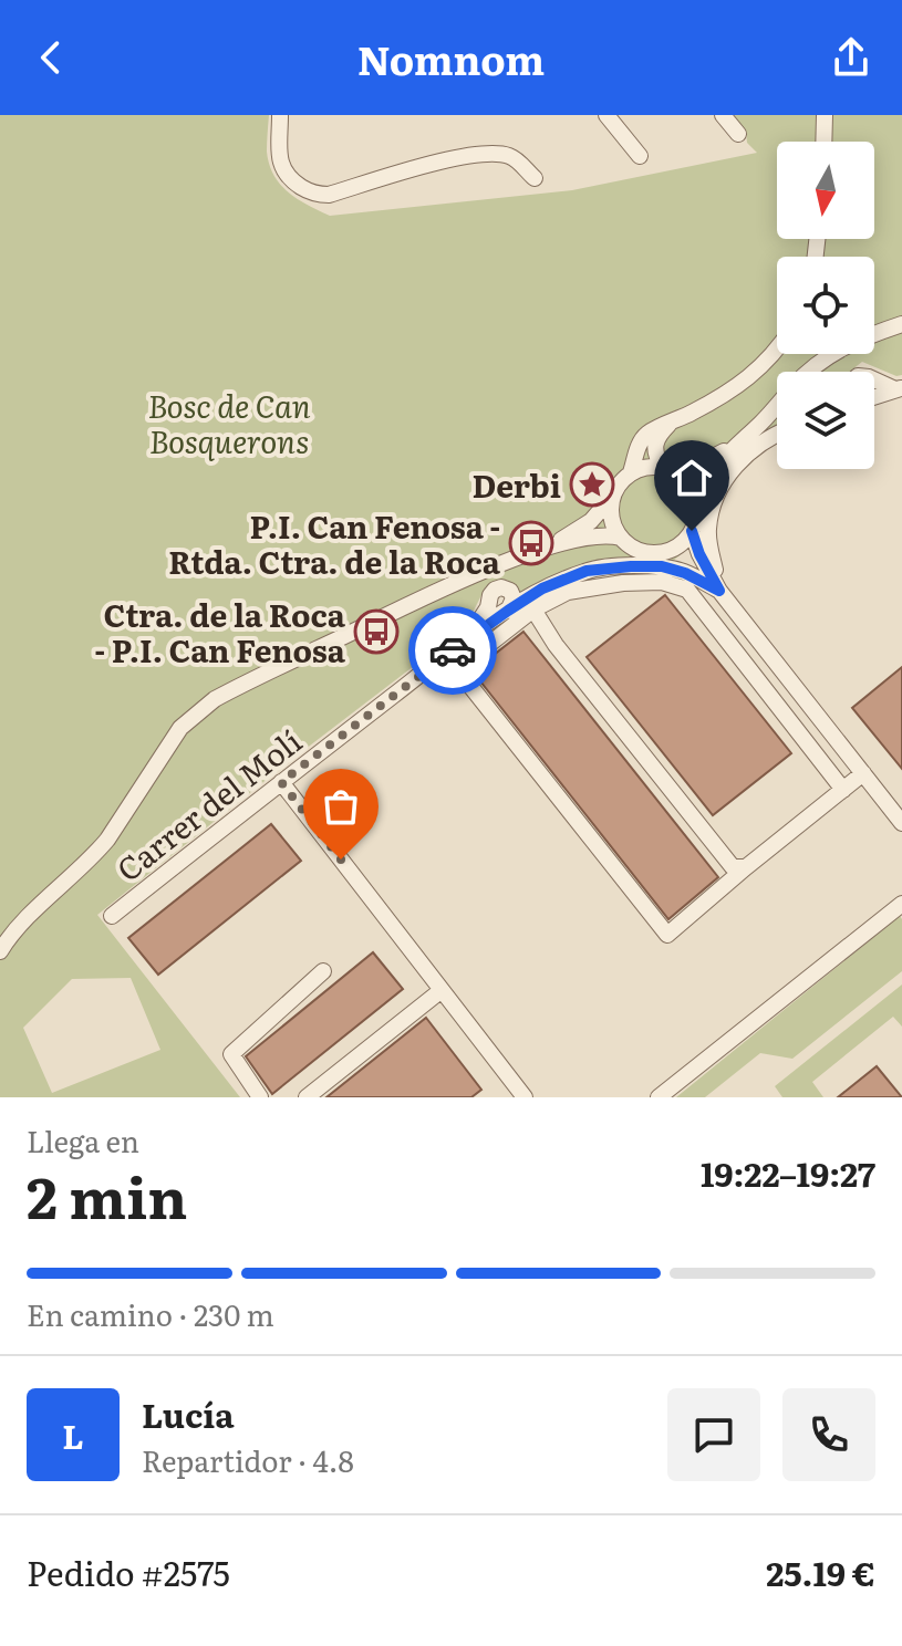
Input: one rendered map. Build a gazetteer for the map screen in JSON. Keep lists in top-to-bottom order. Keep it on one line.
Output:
{"streets":{"street":["Carrer del Molí"]},"parks":["Bosc de Can Bosquerons"],"places":{"place":["Derbi"],"bus stop":["P.I. Can Fenosa - Rtda. Ctra. de la Roca","Ctra. de la Roca - P.I. Can Fenosa"]},"north":"bottom","page":{"header":"Nomnom","heading":["2 min","Llega en","19:22–19:27"],"panel":["Lucía","Repartidor · 4.8","Pedido #2575","25.19 €"],"bar":"En camino · 230 m","round":"L"}}
